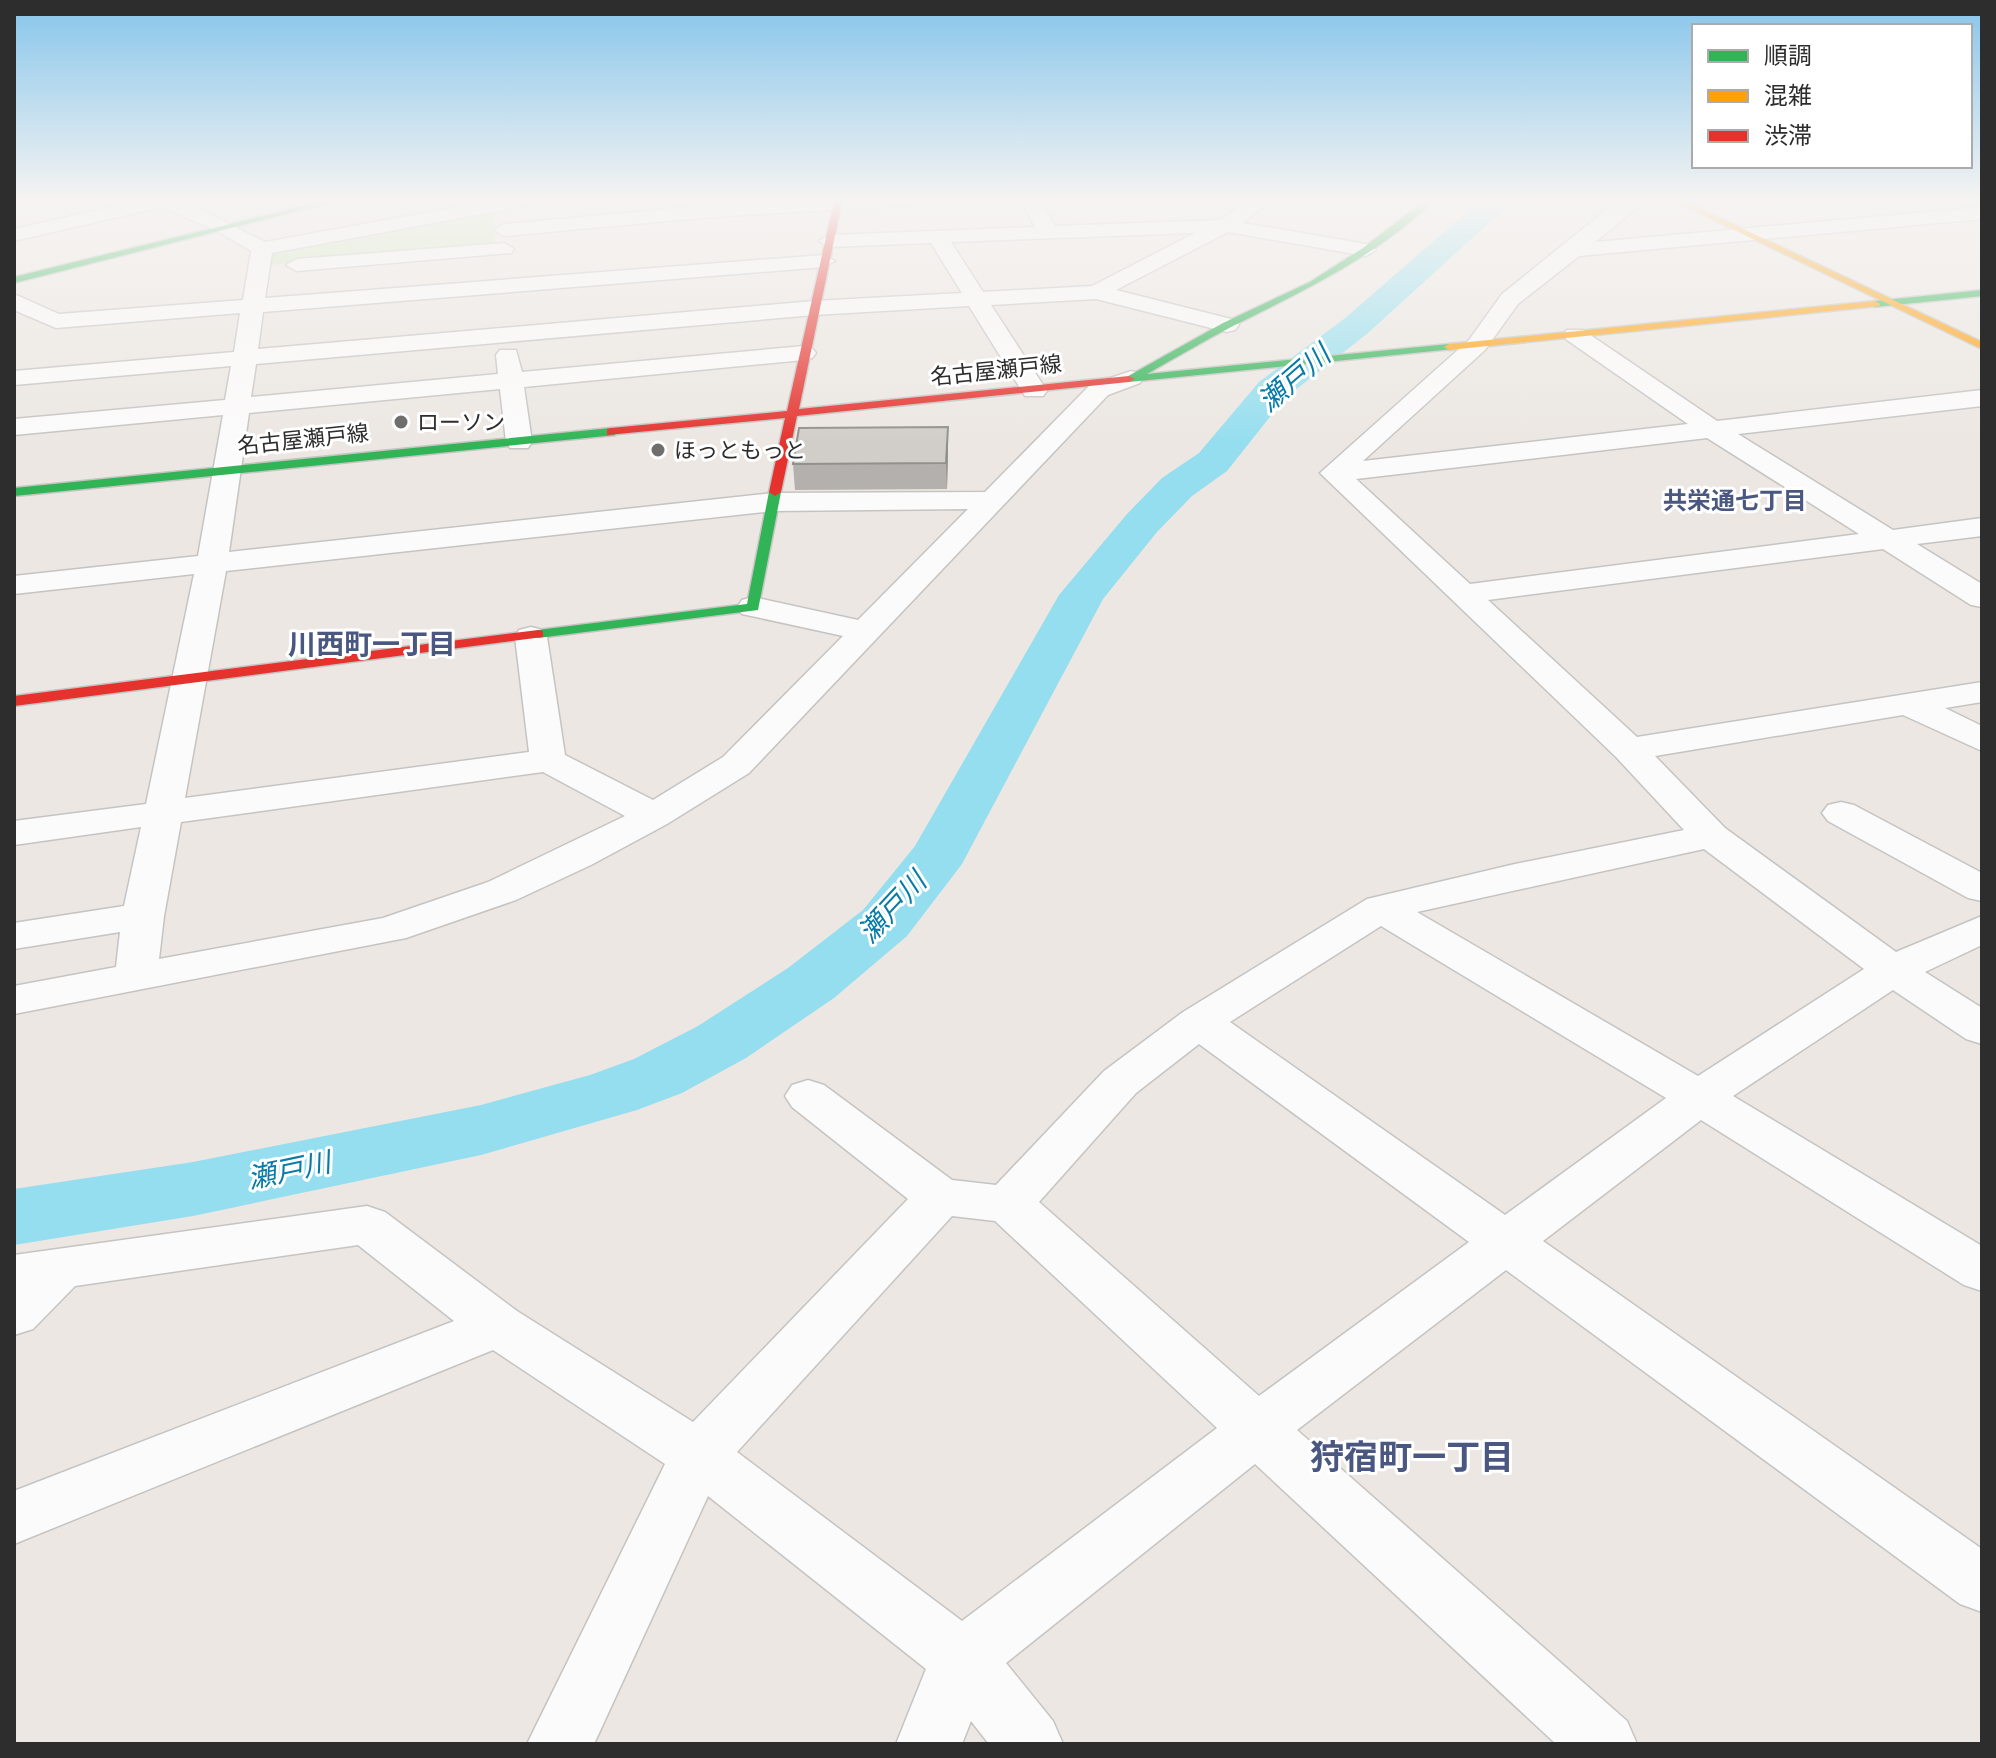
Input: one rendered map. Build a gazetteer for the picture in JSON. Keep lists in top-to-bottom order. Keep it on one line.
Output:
{"streets":{"main road":["名古屋瀬戸線"]},"districts":["共栄通七丁目","川西町一丁目","狩宿町一丁目"],"water":["瀬戸川"],"places":["ローソン","ほっともっと"],"legend":["順調","混雑","渋滞"]}
